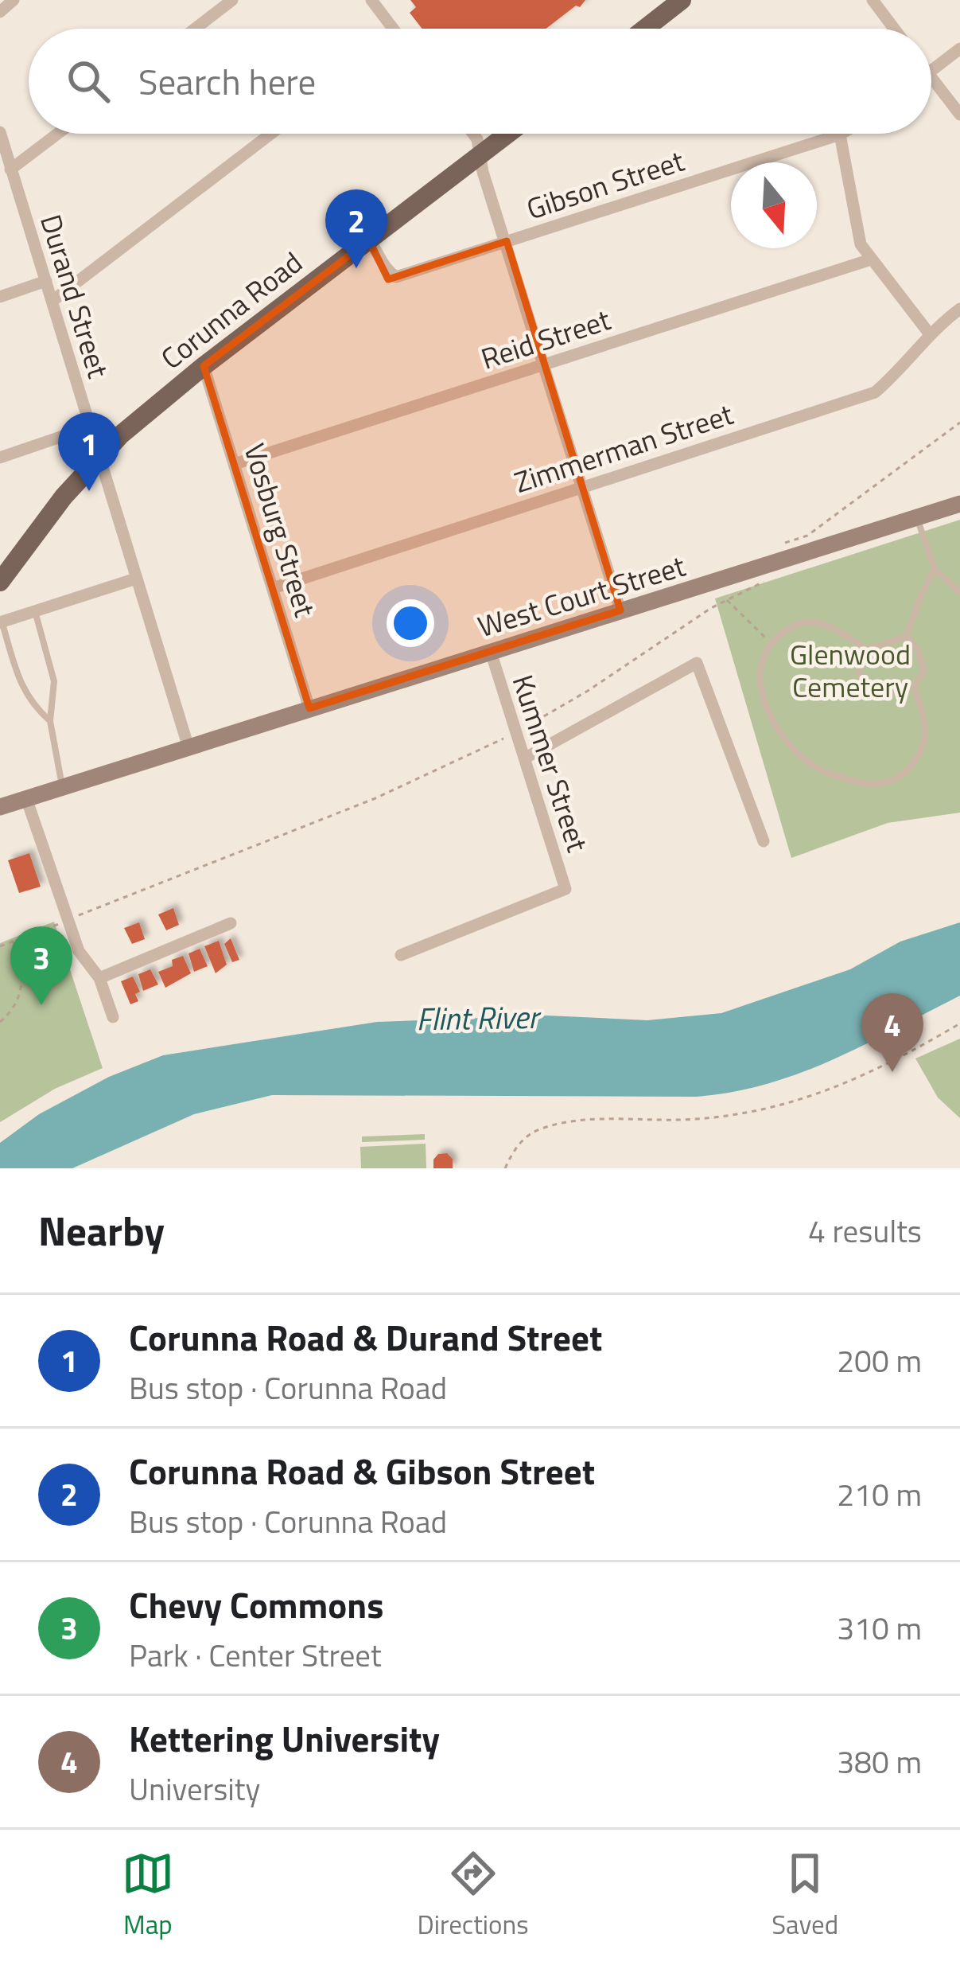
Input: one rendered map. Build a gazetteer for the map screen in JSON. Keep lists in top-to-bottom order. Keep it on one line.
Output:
{"streets":{"main road":["Corunna Road"],"street":["Gibson Street","Durand Street","Reid Street","Zimmerman Street","Vosburg Street","West Court Street","Kummer Street"]},"crossings":[["Gibson Street","Corunna Road"],["Durand Street","Corunna Road"],["Durand Street","West Court Street"],["Corunna Road","Vosburg Street"],["Reid Street","Vosburg Street"],["Zimmerman Street","Vosburg Street"],["Vosburg Street","West Court Street"],["West Court Street","Kummer Street"]],"water":["Flint River"],"parks":["Glenwood Cemetery"],"north":"bottom","page":{"search":"Search here","pins":["2","1","3","4"],"heading":["Nearby","4 results"],"list":[{"mark":"1","name":"Corunna Road & Durand Street","note":"Bus stop · Corunna Road","value":"200 m"},{"mark":"2","name":"Corunna Road & Gibson Street","note":"Bus stop · Corunna Road","value":"210 m"},{"mark":"3","name":"Chevy Commons","note":"Park · Center Street","value":"310 m"},{"mark":"4","name":"Kettering University","note":"University","value":"380 m"}],"nav":["Map","Directions","Saved"]}}
